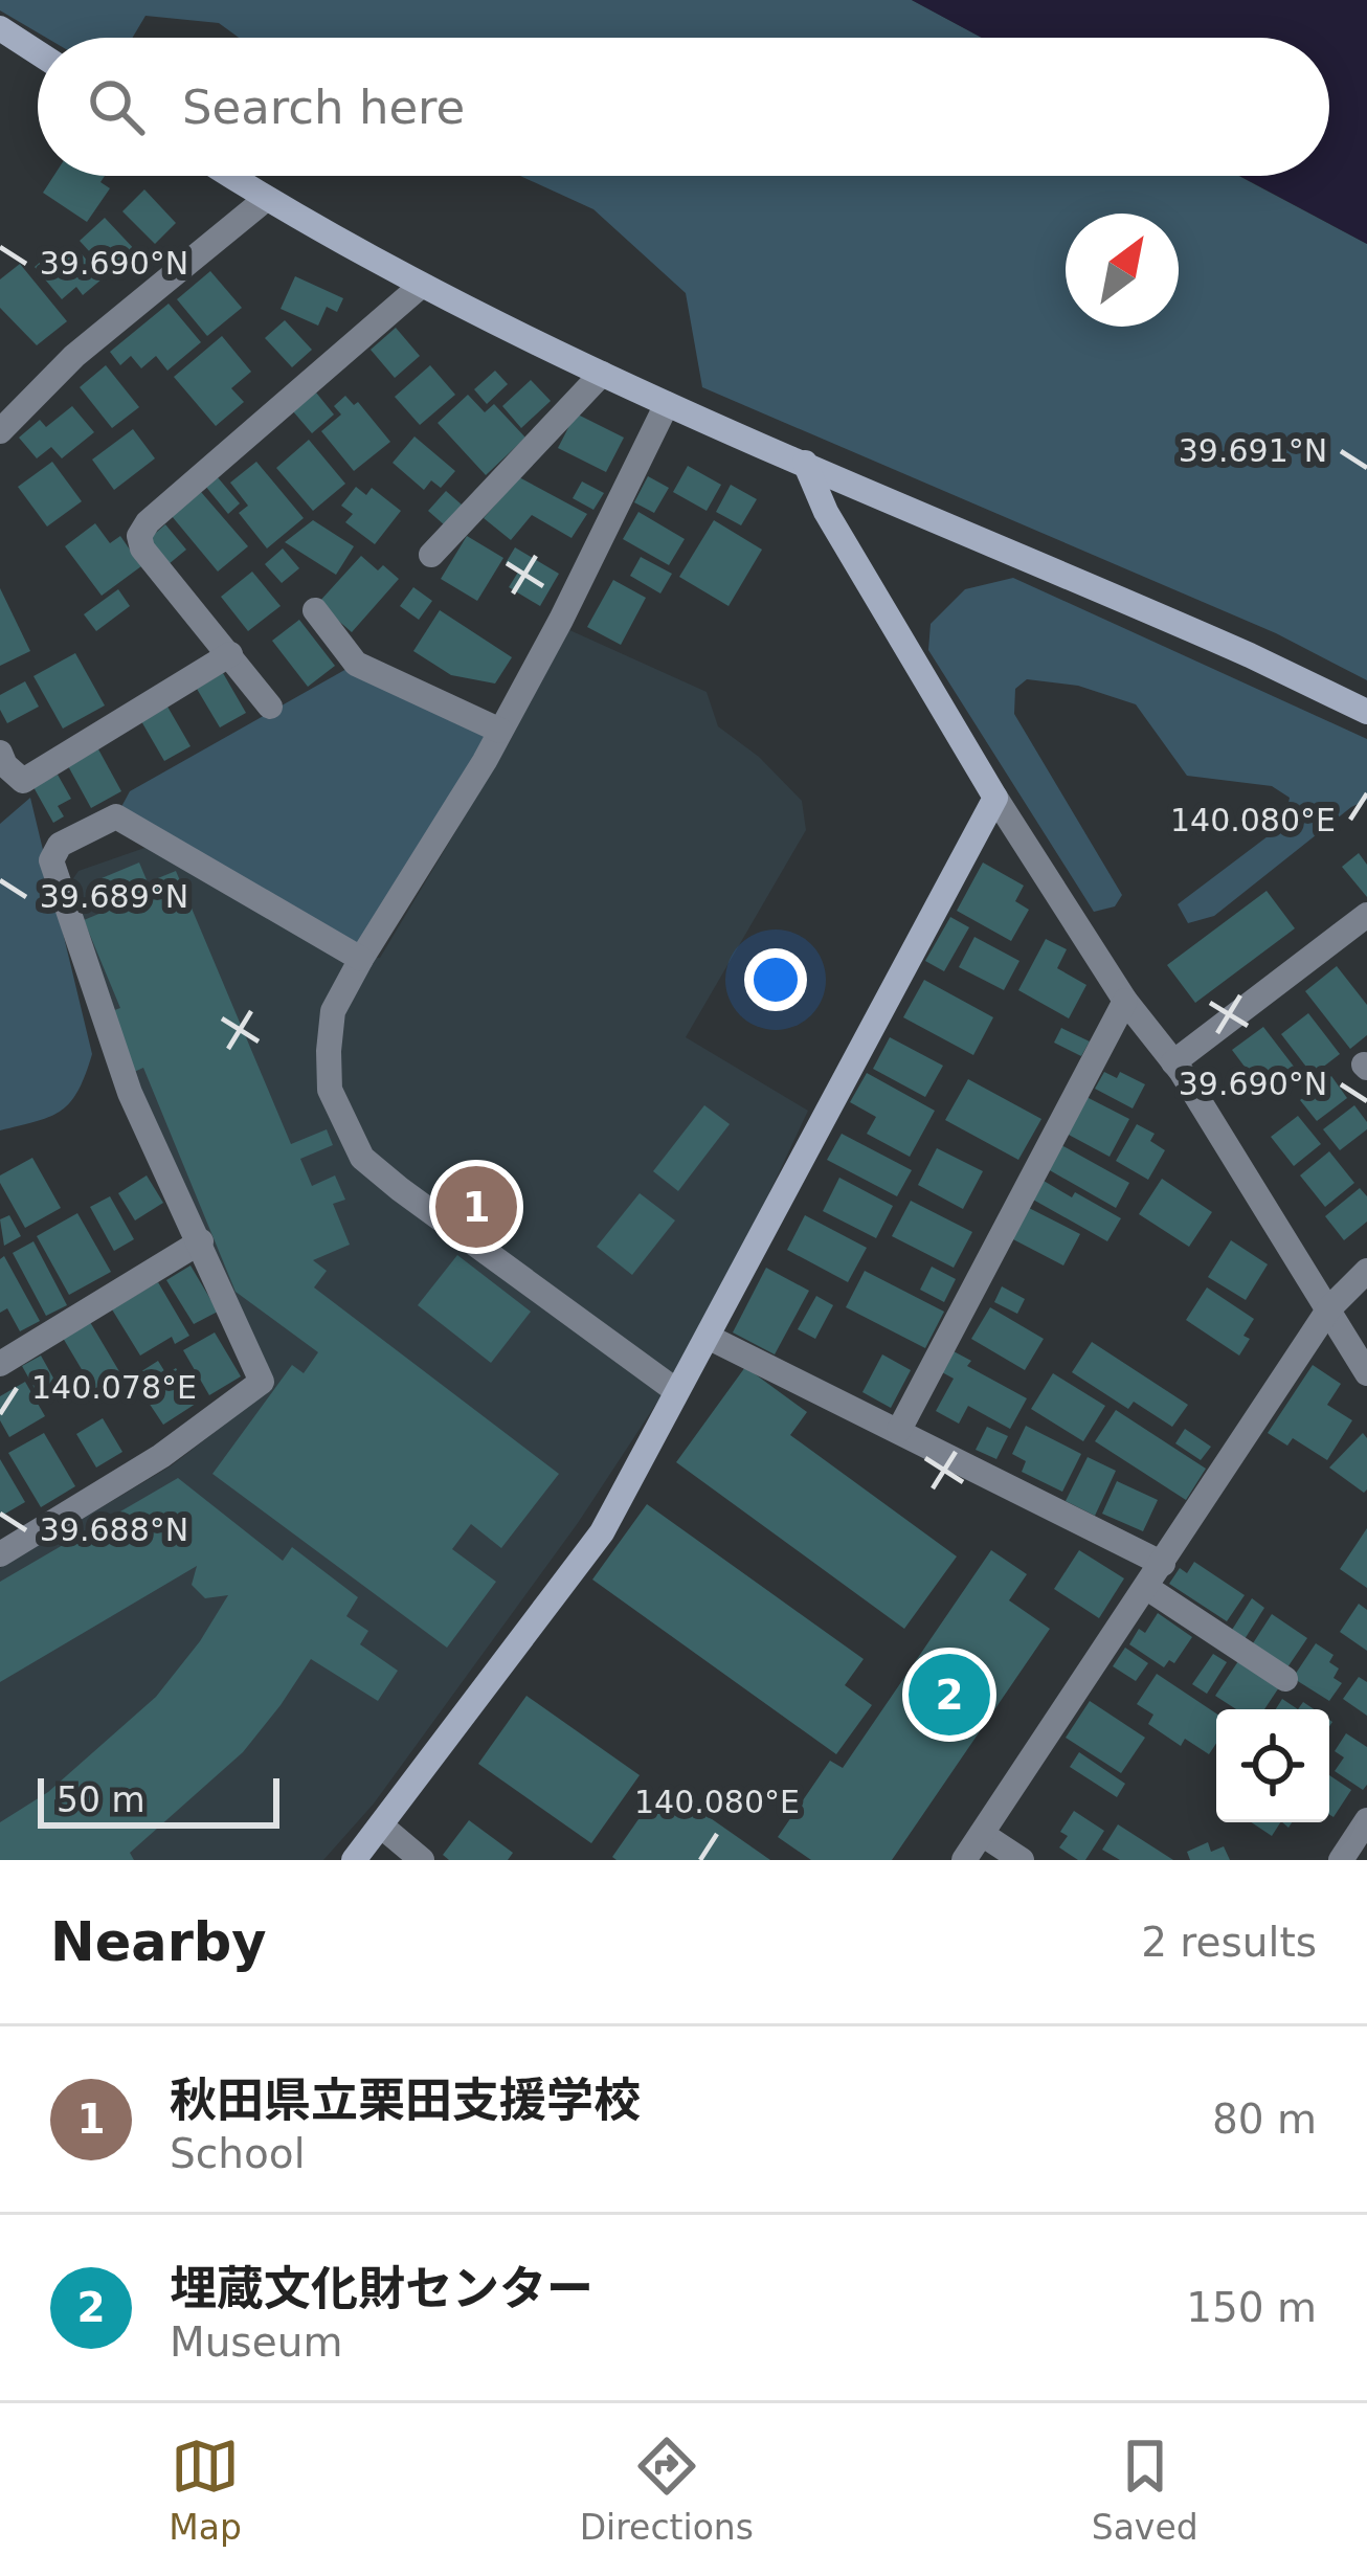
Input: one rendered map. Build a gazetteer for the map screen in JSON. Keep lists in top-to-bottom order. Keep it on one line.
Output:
{"scale_bar":"50 m","north":"top right","page":{"search":"Search here","pins":["1","2"],"scale":"50 m","heading":["Nearby","2 results"],"list":[{"mark":"1","name":"秋田県立栗田支援学校","note":"School","value":"80 m"},{"mark":"2","name":"埋蔵文化財センター","note":"Museum","value":"150 m"}],"nav":["Map","Directions","Saved"]},"coordinates":["39.690°N","39.691°N","140.080°E","39.689°N","140.078°E","39.688°N"]}
